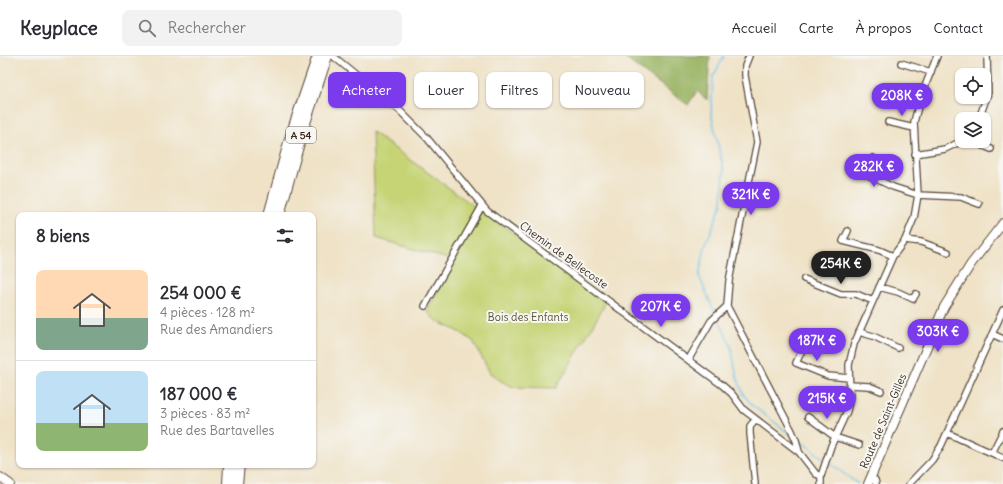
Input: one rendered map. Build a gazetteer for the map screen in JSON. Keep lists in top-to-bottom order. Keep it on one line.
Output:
{"streets":{"highway":["A 54"],"main road":["Route de Saint-Gilles"],"street":["Chemin de Bellecoste"]},"parks":["Bois des Enfants"],"page":{"header":"Keyplace","search":"Rechercher","nav":["Accueil","Carte","À propos","Contact"],"chip":["Acheter","Louer","Filtres","Nouveau"],"price":["208K €","282K €","321K €","254K €","207K €","303K €","187K €","215K €"],"heading":"8 biens","list":[{"name":"254 000 €","note":"4 pièces · 128 m² · Rue des Amandiers"},{"name":"187 000 €","note":"3 pièces · 83 m² · Rue des Bartavelles"}]}}
